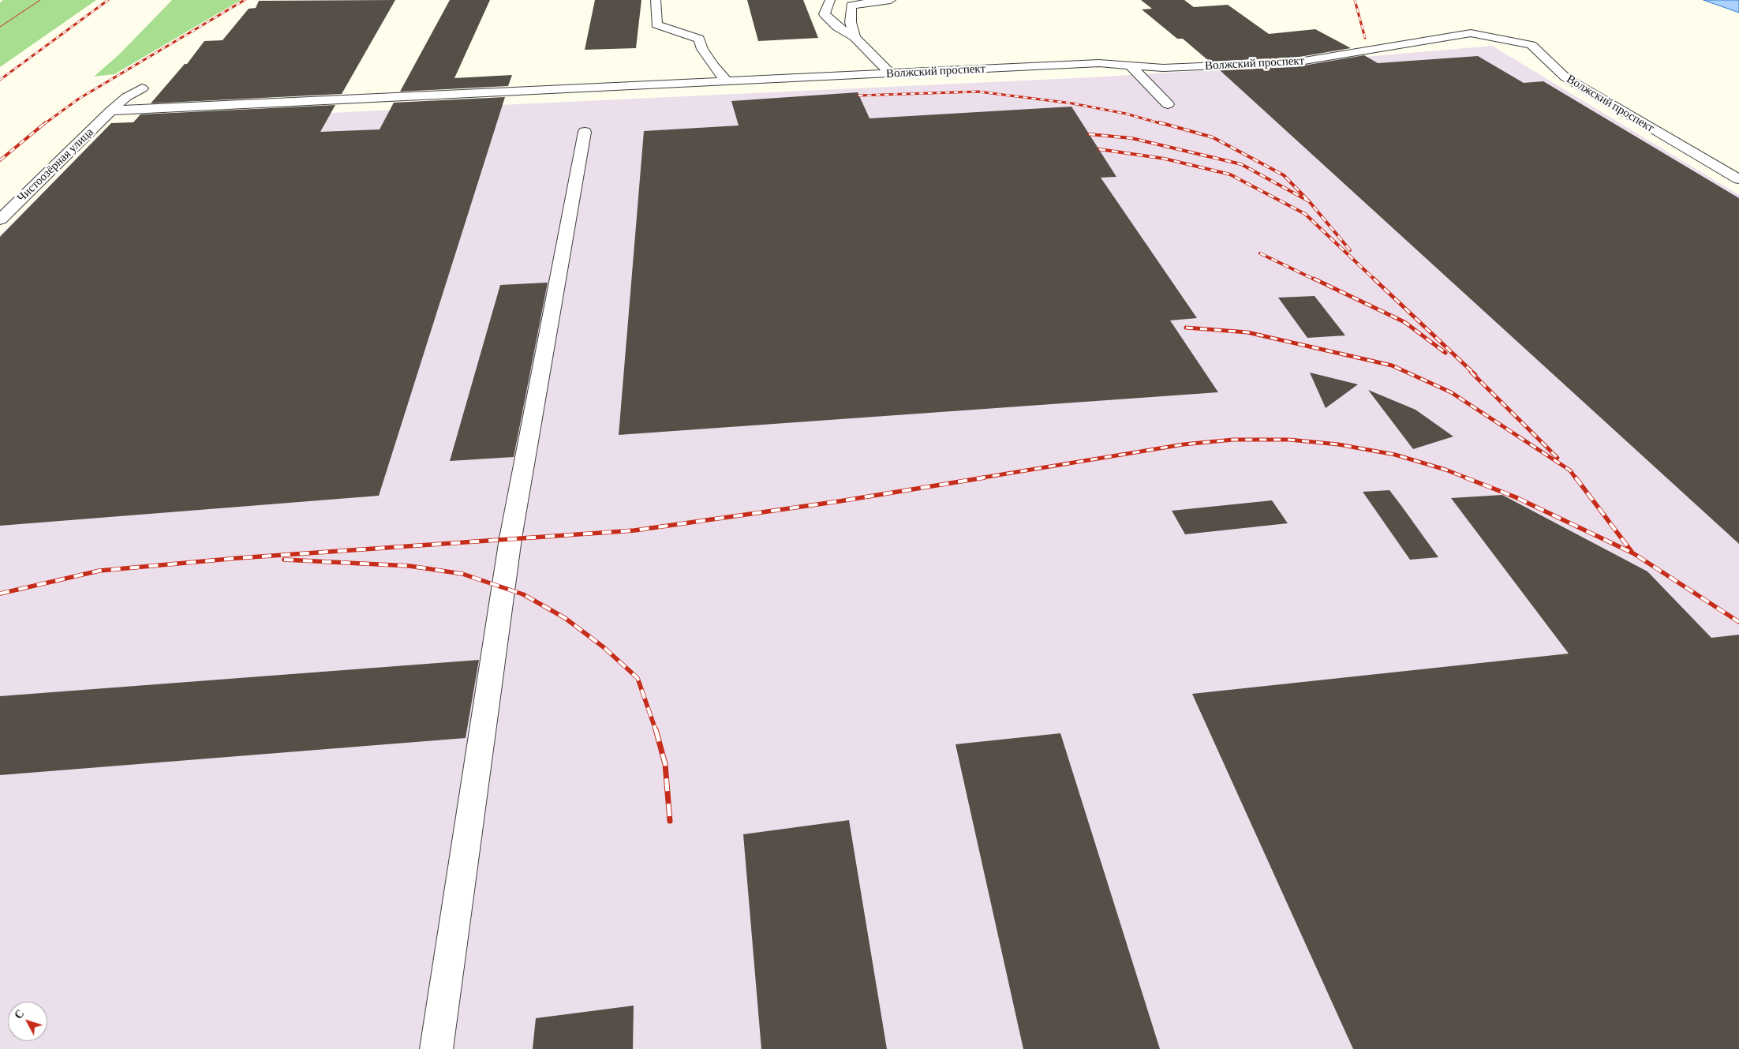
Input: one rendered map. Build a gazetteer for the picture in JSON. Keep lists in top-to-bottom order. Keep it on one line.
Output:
{"streets":{"street":["Волжский проспект","Чистоозёрная улица"]},"crossings":[["Волжский проспект","Чистоозёрная улица"]],"north":"top left"}
